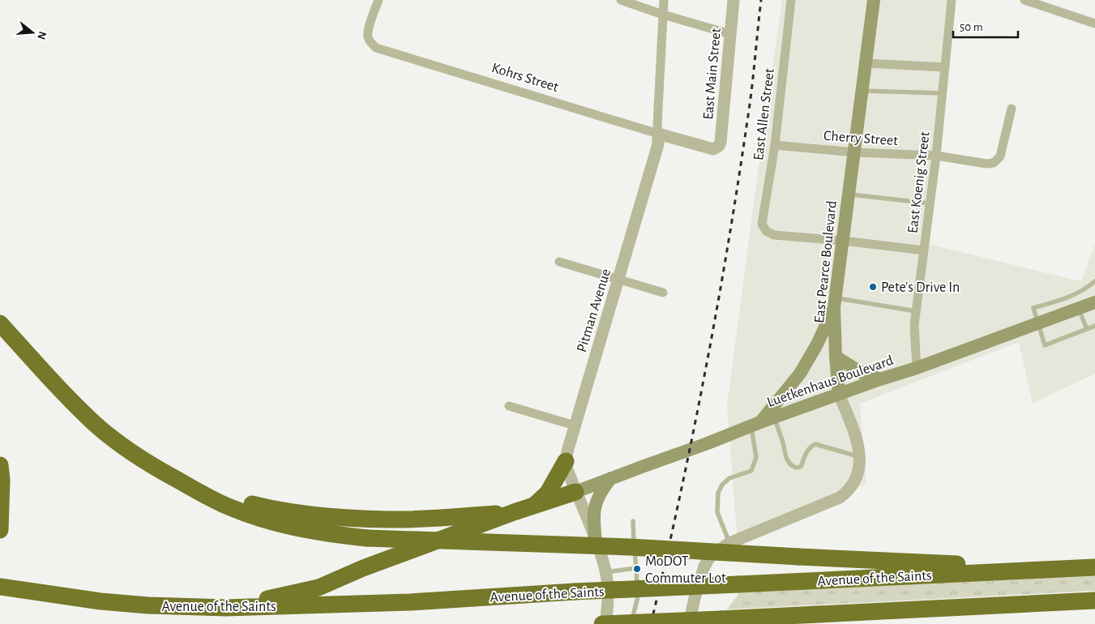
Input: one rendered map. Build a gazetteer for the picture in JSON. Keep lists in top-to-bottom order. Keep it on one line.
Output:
{"streets":{"highway":["Avenue of the Saints"],"main road":["East Pearce Boulevard","Luetkenhaus Boulevard"],"street":["East Main Street","Kohrs Street","East Allen Street","Cherry Street","East Koenig Street","Pitman Avenue"]},"crossings":[["East Main Street","Kohrs Street"],["Kohrs Street","Pitman Avenue"],["East Allen Street","Cherry Street"],["East Allen Street","East Pearce Boulevard"],["Cherry Street","East Koenig Street"],["Cherry Street","East Pearce Boulevard"],["East Koenig Street","Luetkenhaus Boulevard"],["East Pearce Boulevard","Luetkenhaus Boulevard"],["Pitman Avenue","Luetkenhaus Boulevard"]],"places":["Pete's Drive In","MoDOT Commuter Lot"],"scale_bar":"50 m","north":"right"}
